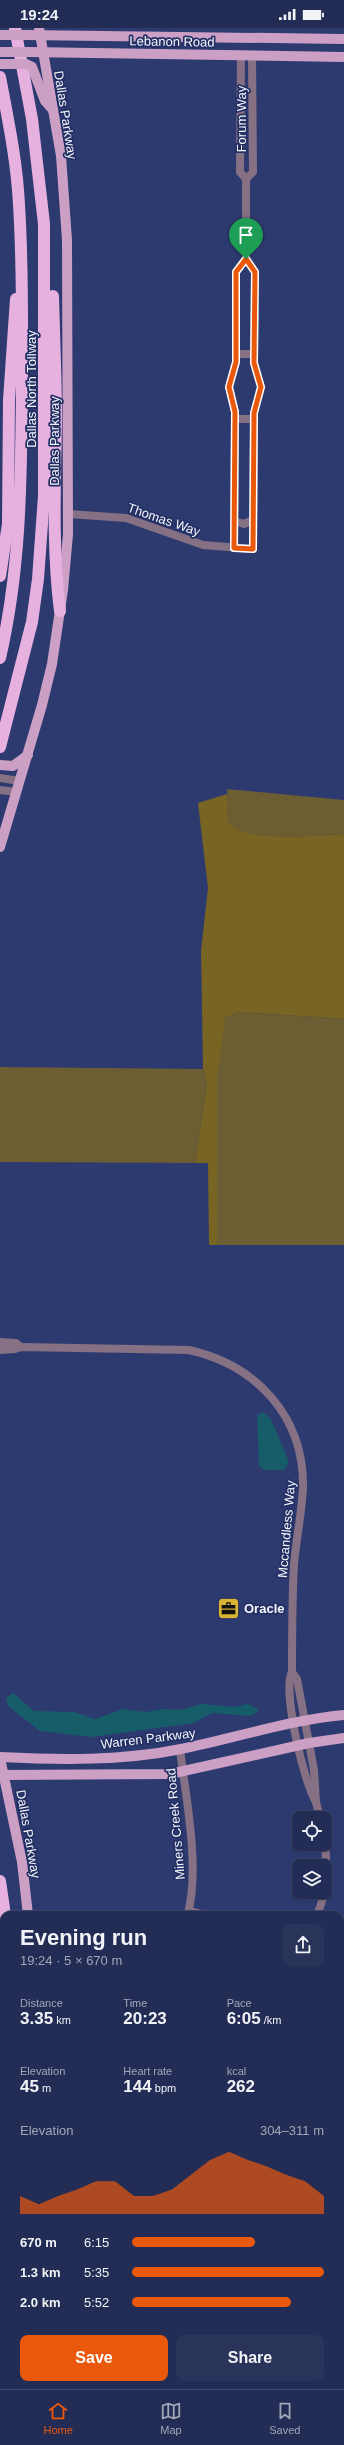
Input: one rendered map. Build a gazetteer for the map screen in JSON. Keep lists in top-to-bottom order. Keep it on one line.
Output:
{"streets":{"highway":["Dallas North Tollway"],"main road":["Lebanon Road","Dallas Parkway","Warren Parkway"],"street":["Forum Way","Thomas Way","Mccandless Way","Miners Creek Road"]},"crossings":[["Lebanon Road","Dallas Parkway"],["Lebanon Road","Forum Way"],["Dallas Parkway","Thomas Way"],["Dallas Parkway","Warren Parkway"],["Forum Way","Thomas Way"],["Mccandless Way","Warren Parkway"],["Warren Parkway","Miners Creek Road"]],"places":{"office":["Oracle"]},"page":{"status":"19:24","heading":["Evening run","19:24 · 5 × 670 m"],"stats":[["Distance","3.35 km"],["Time","20:23"],["Pace","6:05 /km"],["Elevation","45 m"],["Heart rate","144 bpm"],["kcal","262"]],"chart":["Elevation","304–311 m"],"list":[{"name":"670 m","note":"6:15"},{"name":"1.3 km","note":"5:35"},{"name":"2.0 km","note":"5:52"}],"buttons":["Save","Share"],"tabs":["Home","Map","Saved"]}}
